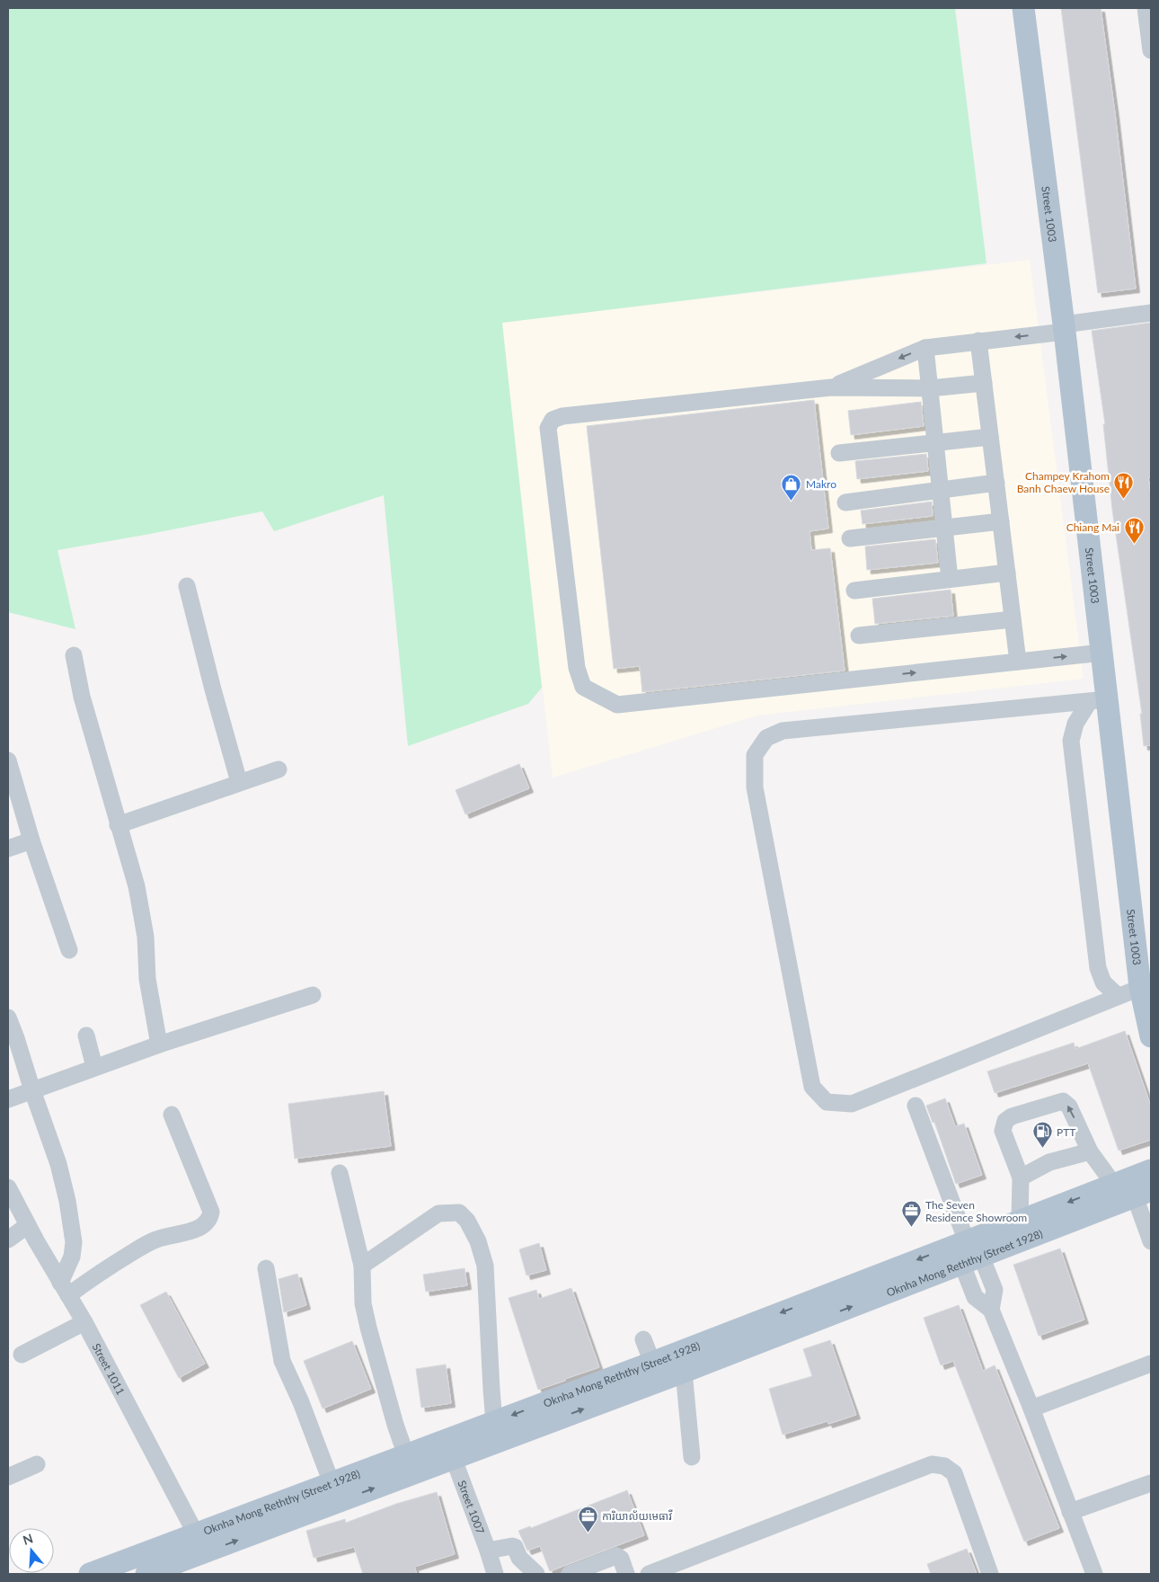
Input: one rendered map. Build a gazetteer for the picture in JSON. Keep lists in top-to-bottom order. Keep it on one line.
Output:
{"streets":{"main road":["Street 1003","Oknha Mong Reththy (Street 1928)"],"street":["Street 1011","Street 1007"]},"crossings":[["Oknha Mong Reththy (Street 1928)","Street 1011"],["Oknha Mong Reththy (Street 1928)","Street 1007"]],"places":{"restaurant":["Champey Krahom Banh Chaew House","Chiang Mai"],"shop":["Makro"],"fuel station":["PTT"],"office":["The Seven Residence Showroom","ការិយាល័យមេធាវី"]},"north":"top"}
